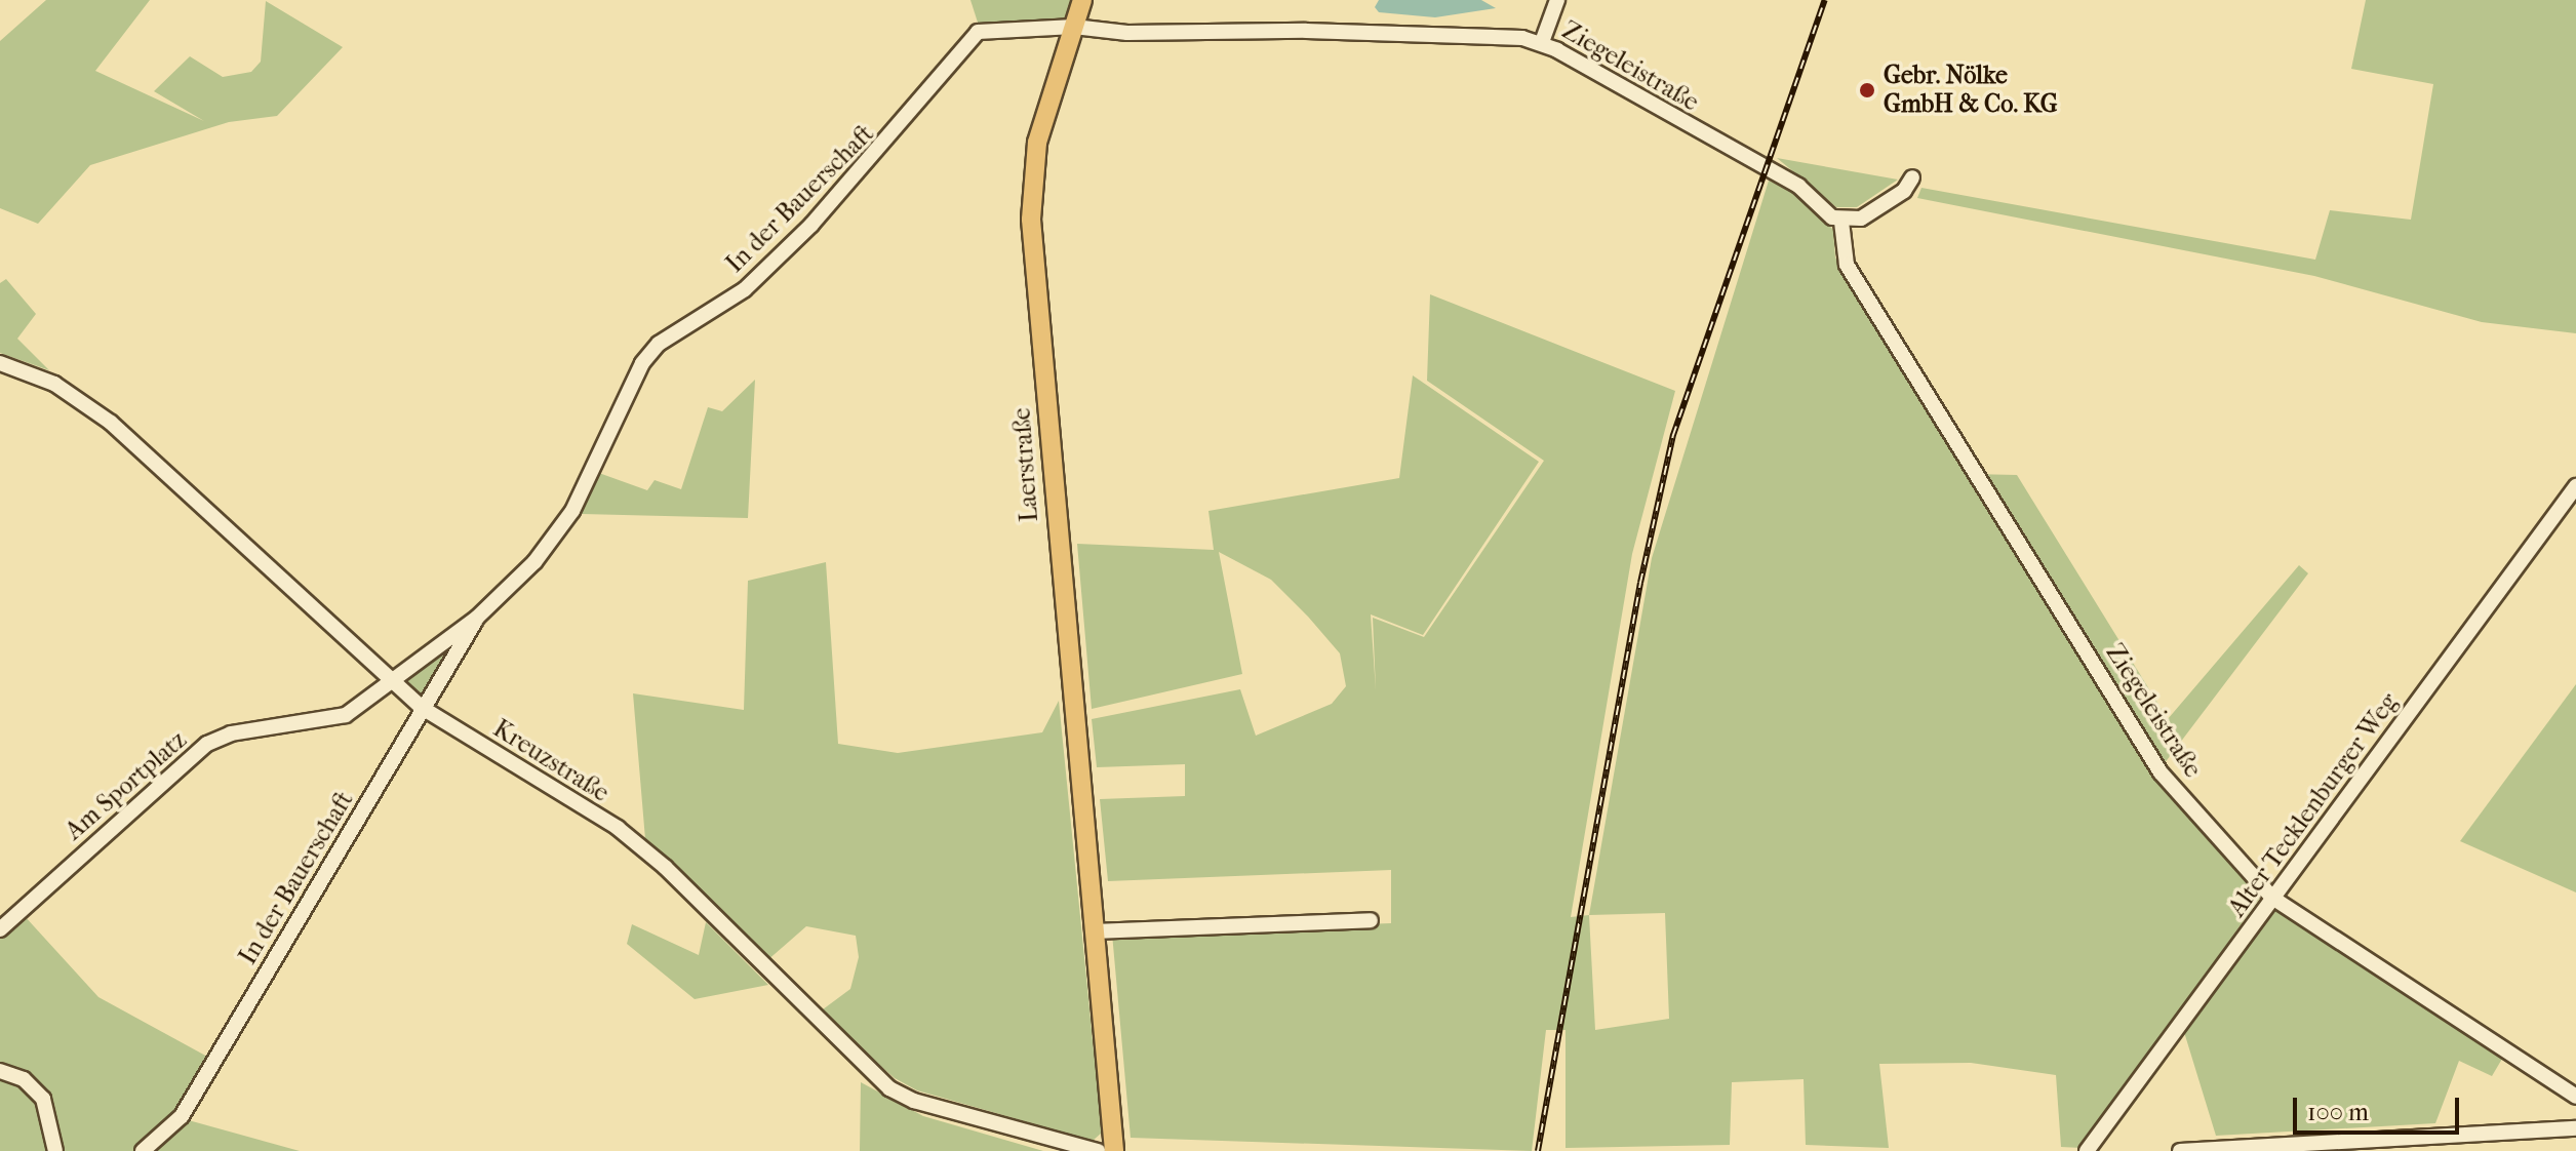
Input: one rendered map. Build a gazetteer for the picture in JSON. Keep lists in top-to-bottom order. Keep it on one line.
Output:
{"streets":{"main road":["Laerstraße"],"street":["Ziegeleistraße","In der Bauerschaft","Kreuzstraße","Am Sportplatz","Alter Tecklenburger Weg"]},"crossings":[["Ziegeleistraße","In der Bauerschaft"],["Ziegeleistraße","Laerstraße"],["Ziegeleistraße","Alter Tecklenburger Weg"],["In der Bauerschaft","Laerstraße"],["In der Bauerschaft","Kreuzstraße"],["In der Bauerschaft","Am Sportplatz"],["Kreuzstraße","Am Sportplatz"]],"places":["Gebr. Nölke GmbH & Co. KG"],"scale_bar":"100 m"}
